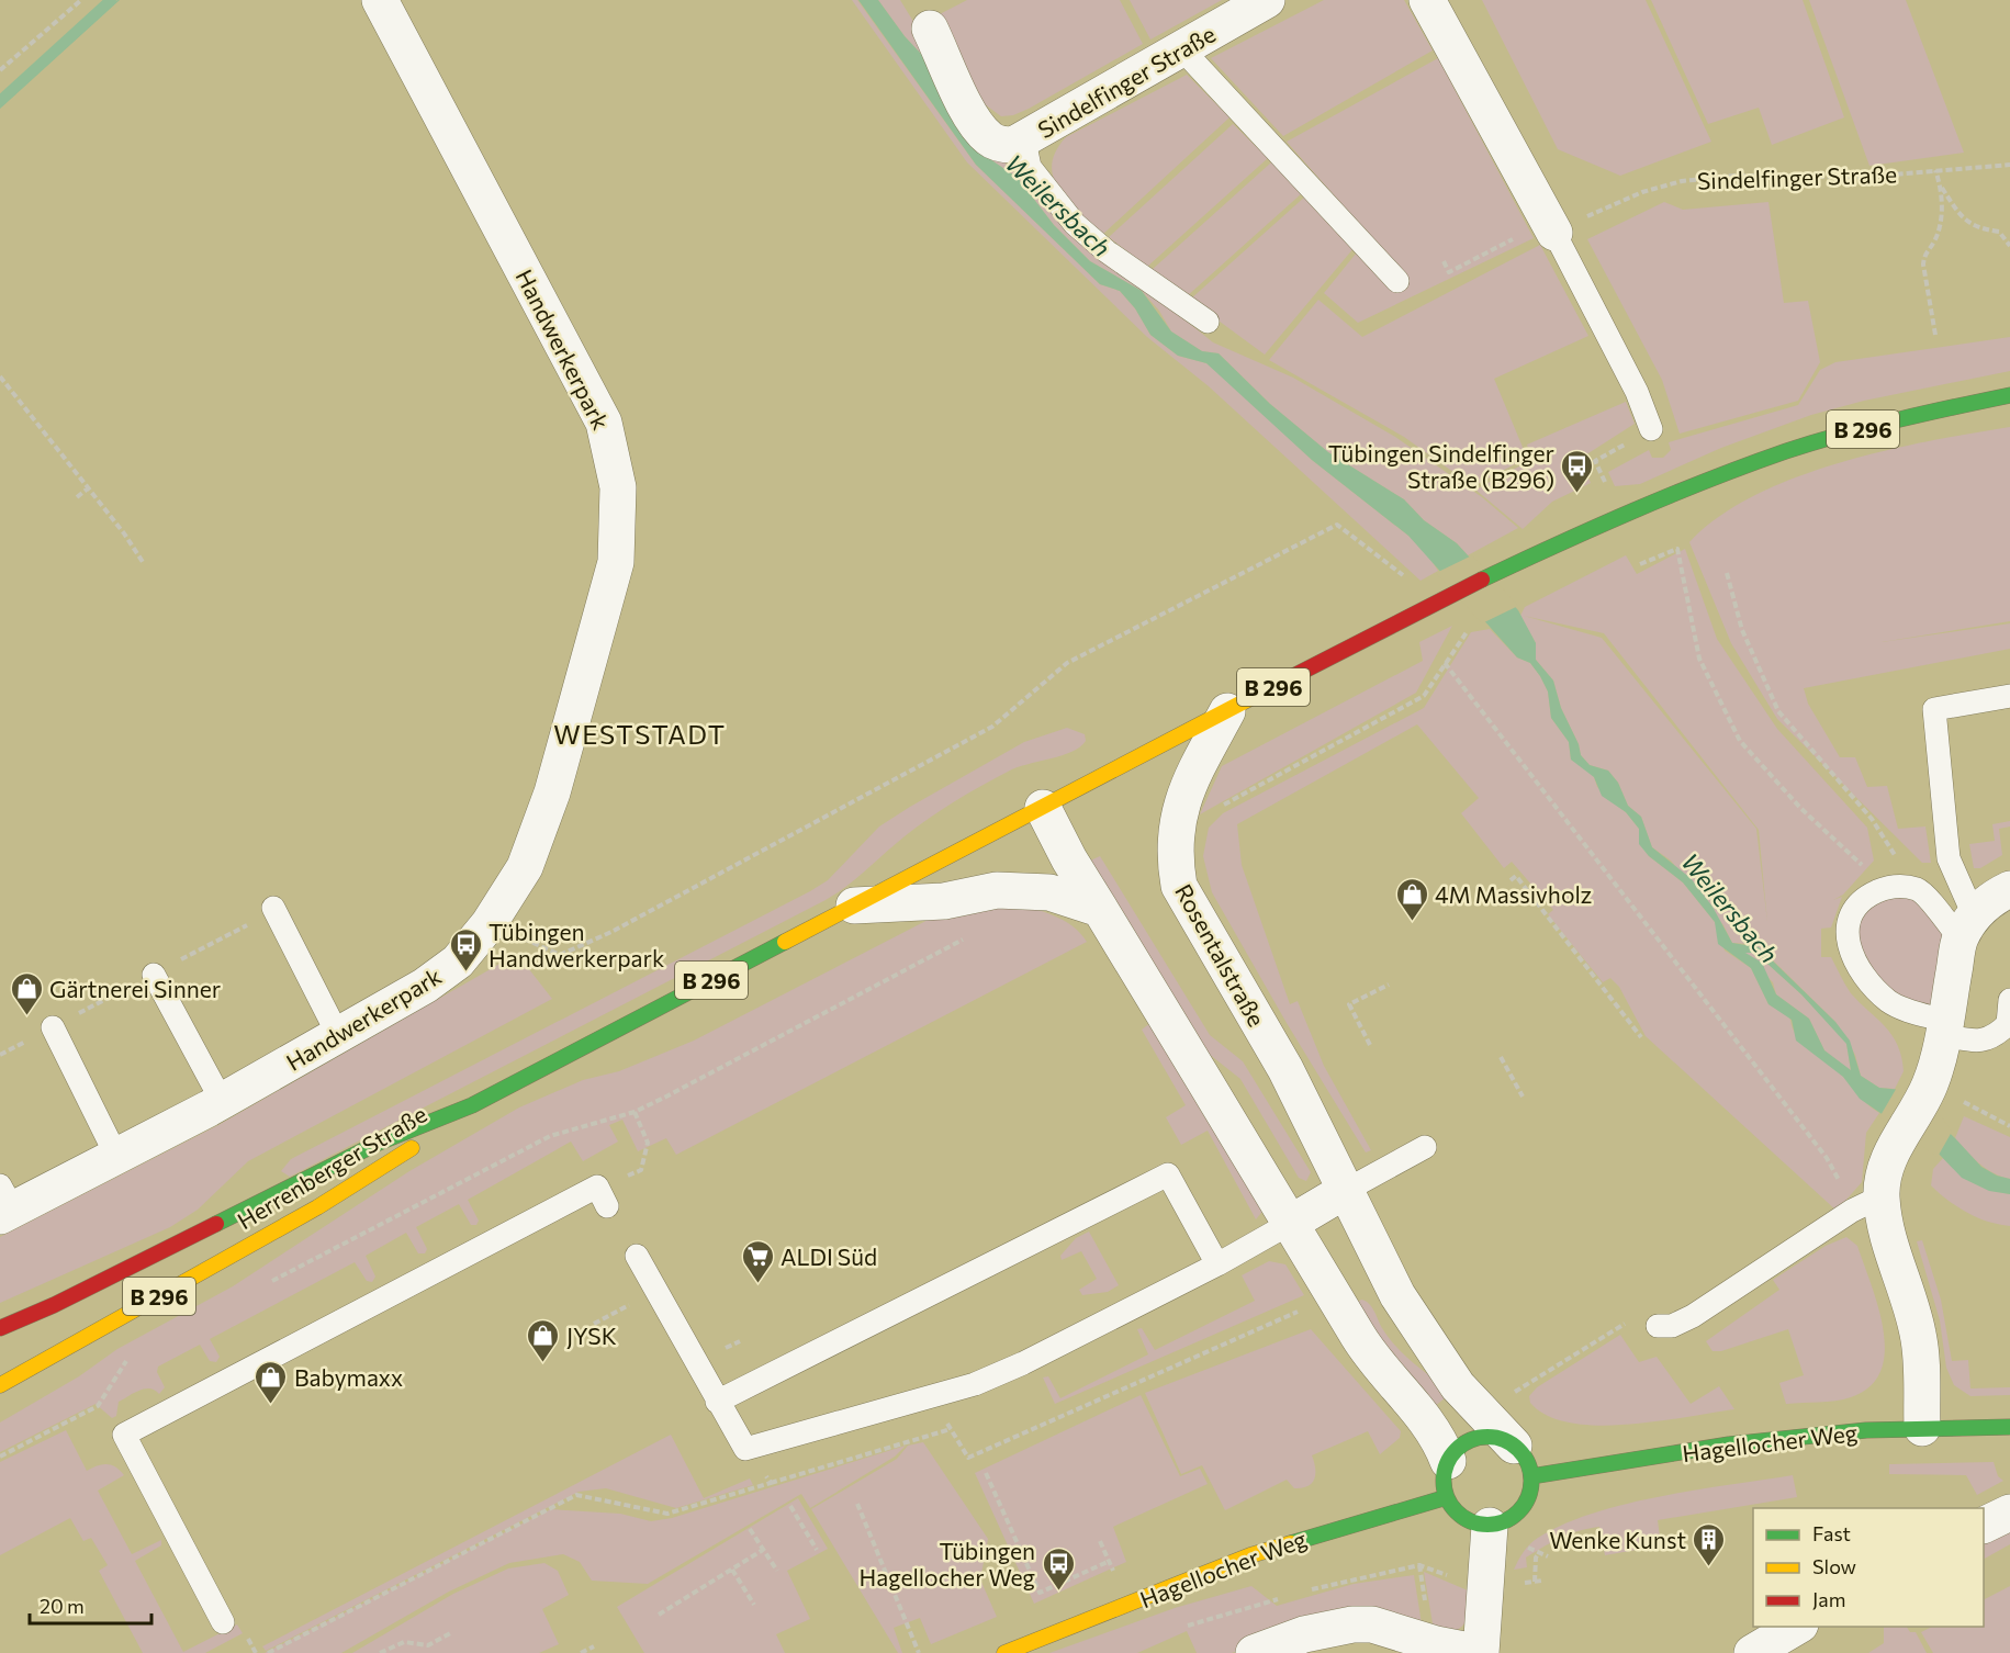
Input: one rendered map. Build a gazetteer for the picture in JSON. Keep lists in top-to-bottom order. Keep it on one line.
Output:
{"streets":{"main road":["B 296","Herrenberger Straße","Hagellocher Weg"],"street":["Sindelfinger Straße","Handwerkerpark","Rosentalstraße"]},"crossings":[["B 296","Rosentalstraße"],["B 296","Herrenberger Straße"],["Rosentalstraße","Hagellocher Weg"]],"districts":["WESTSTADT"],"water":["Weilersbach"],"places":{"bus stop":["Tübingen Sindelfinger Straße (B296)","Tübingen Handwerkerpark","Tübingen Hagellocher Weg"],"shop":["4M Massivholz","Gärtnerei Sinner","JYSK","Babymaxx"],"supermarket":["ALDI Süd"],"building":["Wenke Kunst"]},"legend":["Fast","Slow","Jam"],"scale_bar":"20 m"}
